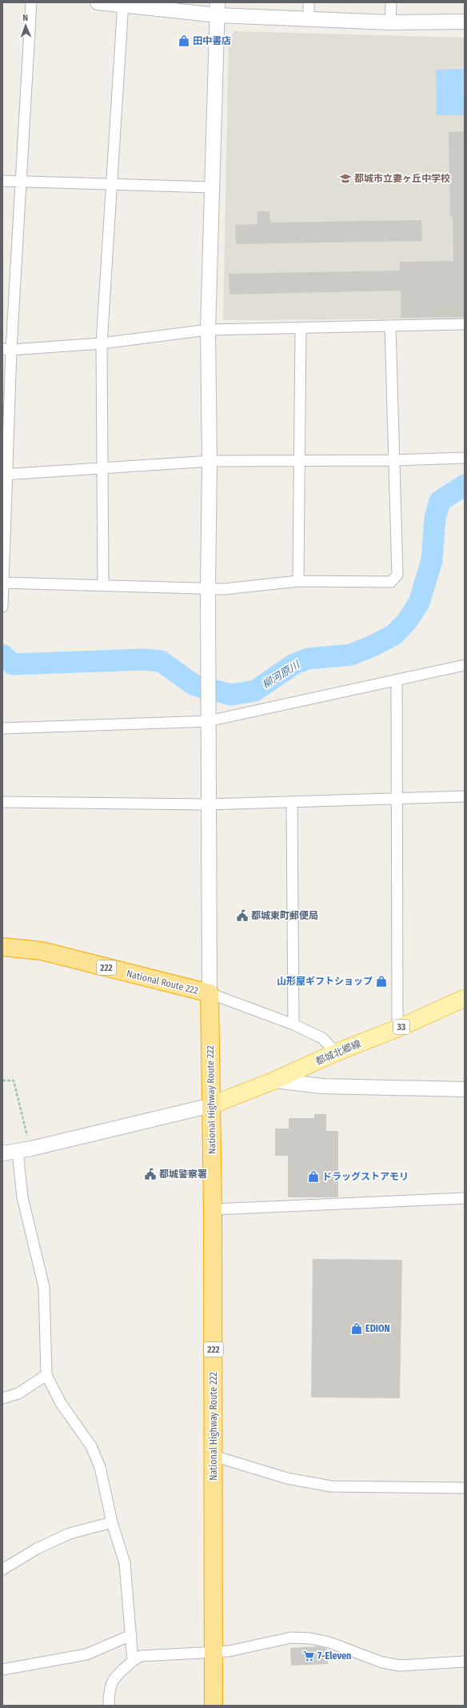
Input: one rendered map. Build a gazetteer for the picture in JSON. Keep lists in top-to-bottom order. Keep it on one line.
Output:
{"streets":{"highway":["222","National Route 222","National Highway Route 222"],"main road":["33","都城北郷線"]},"crossings":[["National Route 222","National Highway Route 222"],["都城北郷線","National Highway Route 222"]],"water":["柳河原川"],"places":{"shop":["田中書店","山形屋ギフトショップ","ドラッグストアモリ","EDION"],"school or university":["都城市立妻ヶ丘中学校"],"public building":["都城東町郵便局","都城警察署"],"supermarket":["7-Eleven"]},"north":"top"}
